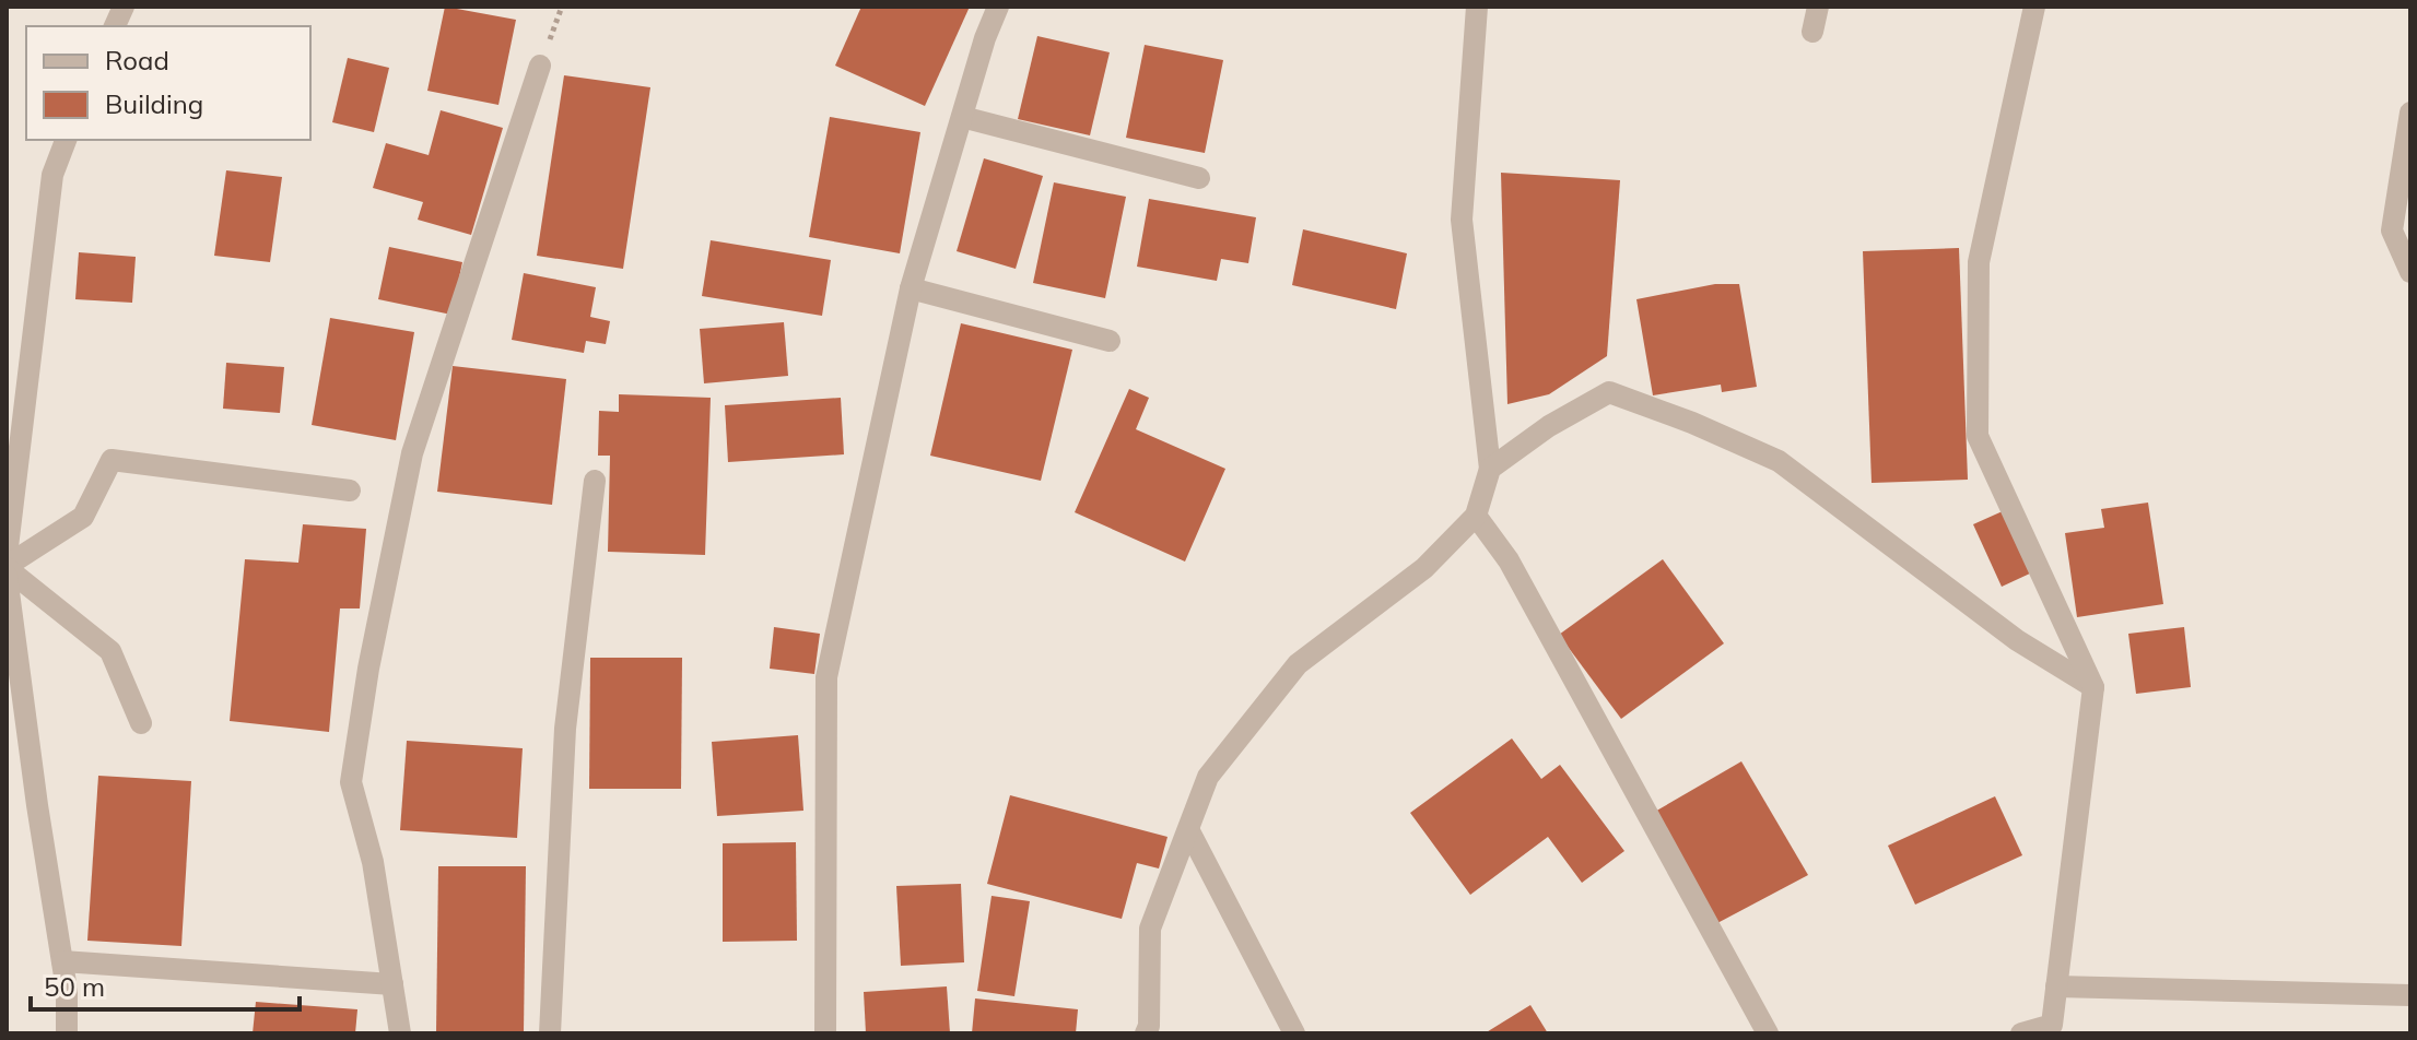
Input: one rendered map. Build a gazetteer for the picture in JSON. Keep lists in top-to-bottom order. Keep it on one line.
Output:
{"legend":["Road","Building"],"scale_bar":"50 m"}
